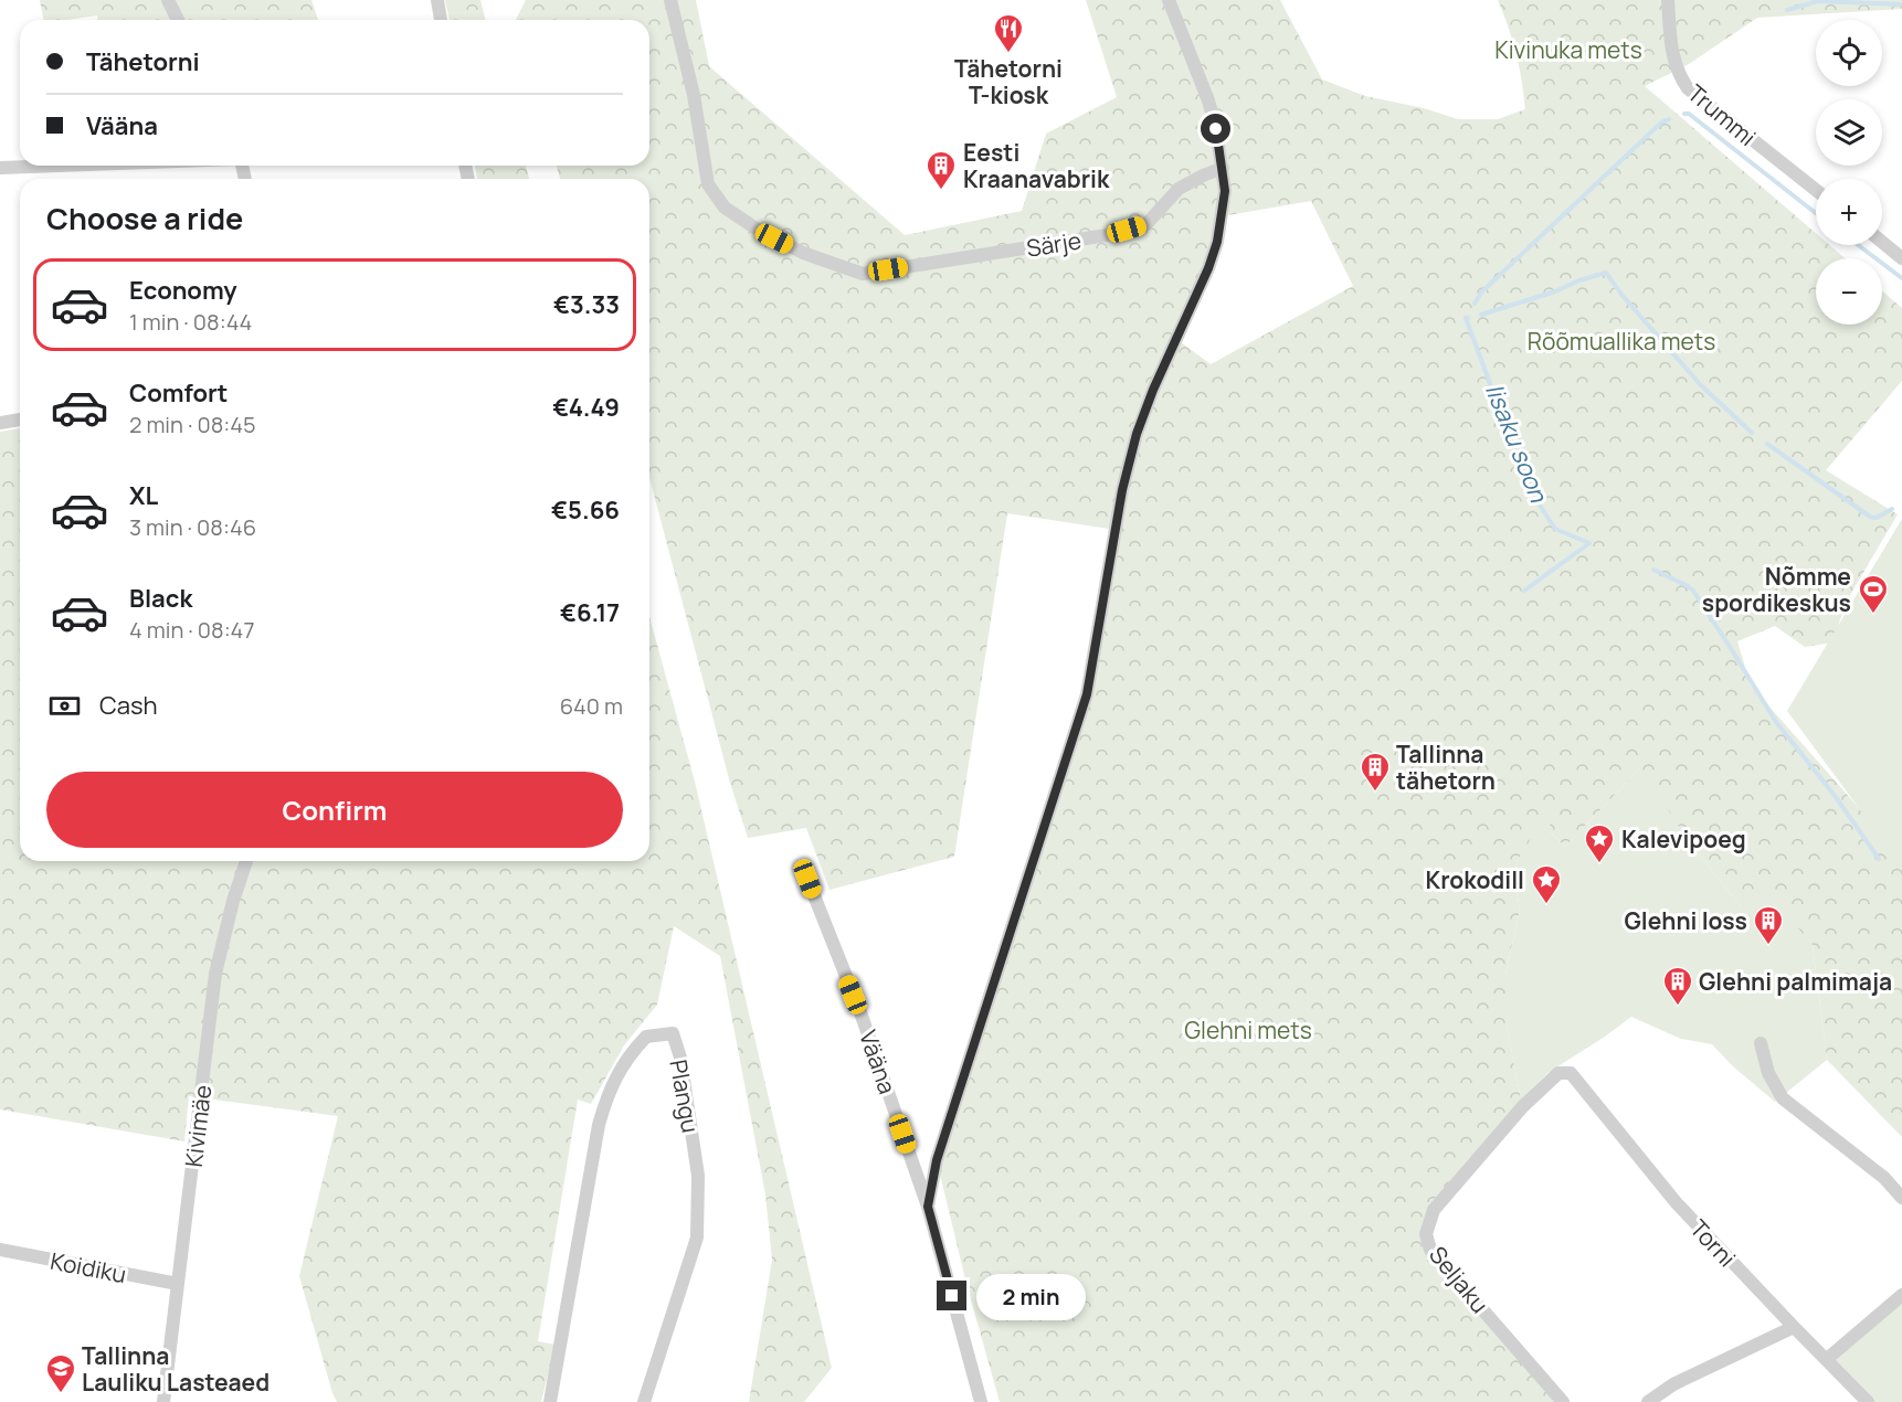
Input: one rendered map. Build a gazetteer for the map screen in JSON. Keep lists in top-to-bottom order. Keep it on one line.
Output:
{"streets":{"street":["Trummi","Särje","Vääna","Plangu","Kivimäe","Torni","Koidiku","Seljaku"]},"crossings":[["Kivimäe","Koidiku"],["Torni","Seljaku"]],"water":["Iisaku soon"],"parks":["Kivinuka mets","Rõõmuallika mets","Glehni mets"],"places":{"restaurant":["Tähetorni T-kiosk"],"building":["Eesti Kraanavabrik","Tallinna tähetorn","Glehni loss","Glehni palmimaja"],"sports":["Nõmme spordikeskus"],"place":["Kalevipoeg","Krokodill"],"school or university":["Tallinna Lauliku Lasteaed"]},"page":{"map_buttons":["+","−"],"banner":["Tähetorni","Vääna"],"heading":"Choose a ride","list":[{"name":"Economy","note":"1 min · 08:44","value":"€3.33"},{"name":"Comfort","note":"2 min · 08:45","value":"€4.49"},{"name":"XL","note":"3 min · 08:46","value":"€5.66"},{"name":"Black","note":"4 min · 08:47","value":"€6.17"}],"pay":["Cash","640 m"],"buttons":"Confirm","bubble":"2 min"}}
